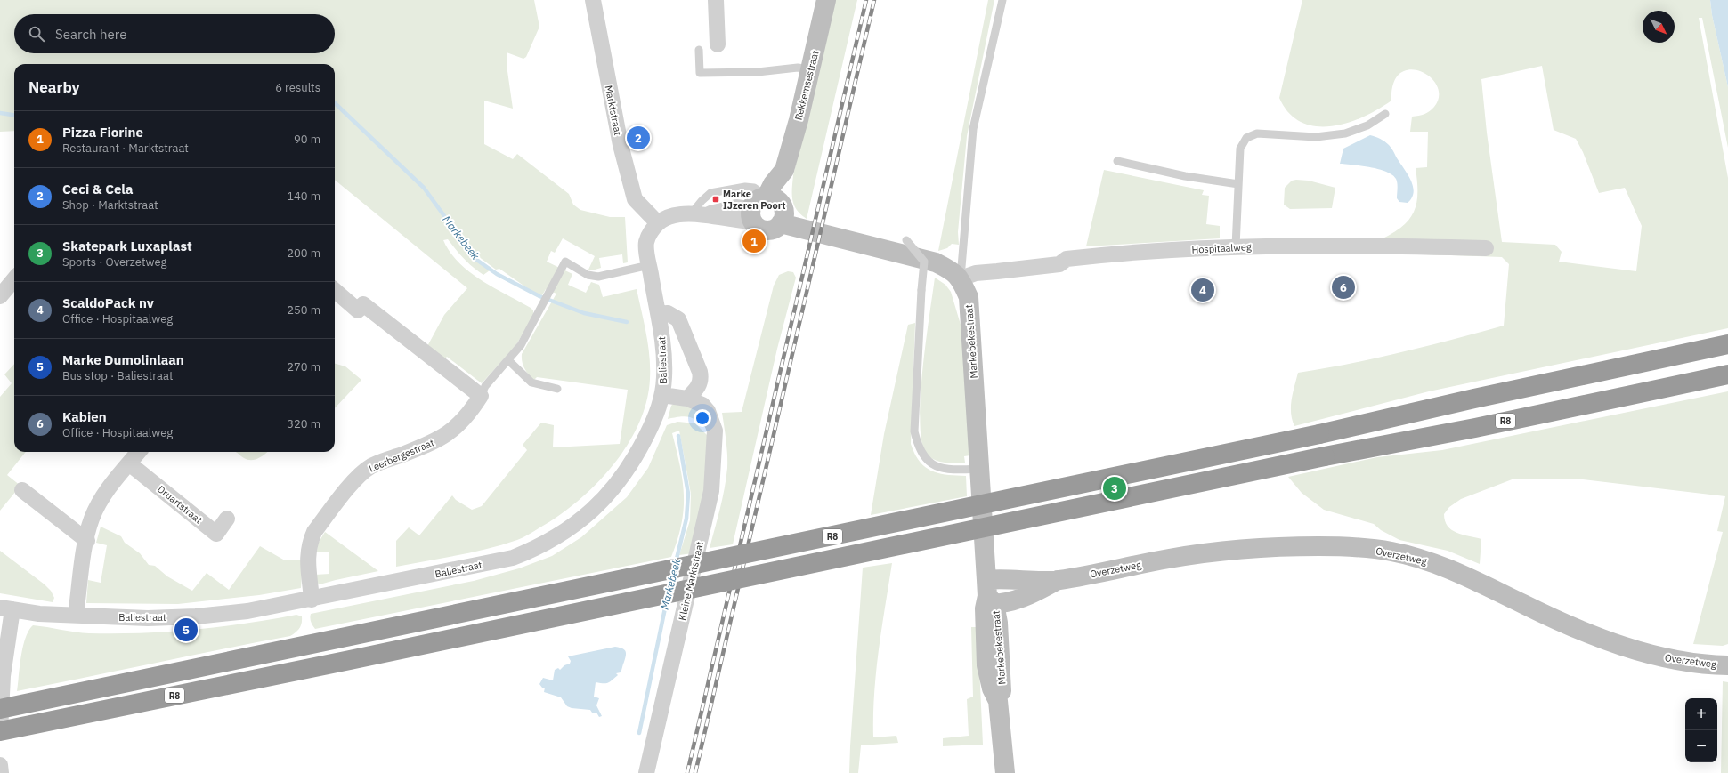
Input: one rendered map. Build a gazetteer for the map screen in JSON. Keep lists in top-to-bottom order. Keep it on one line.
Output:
{"streets":{"highway":["R8"],"street":["Rekkemsestraat","Marktstraat","Hospitaalweg","Markebekestraat","Baliestraat","Leerbergestraat","Druartstraat","Overzetweg","Kleine Marktstraat"]},"crossings":[["Rekkemsestraat","Markebekestraat"],["Marktstraat","Baliestraat"],["Hospitaalweg","Markebekestraat"],["Markebekestraat","Overzetweg"],["Baliestraat","Leerbergestraat"],["Baliestraat","Kleine Marktstraat"]],"water":["Markebeek"],"places":{"transit":["Marke IJzeren Poort"]},"north":"bottom right","page":{"search":"Search here","heading":["Nearby","6 results"],"list":[{"mark":"1","name":"Pizza Fiorine","note":"Restaurant · Marktstraat","value":"90 m"},{"mark":"2","name":"Ceci & Cela","note":"Shop · Marktstraat","value":"140 m"},{"mark":"3","name":"Skatepark Luxaplast","note":"Sports · Overzetweg","value":"200 m"},{"mark":"4","name":"ScaldoPack nv","note":"Office · Hospitaalweg","value":"250 m"},{"mark":"5","name":"Marke Dumolinlaan","note":"Bus stop · Baliestraat","value":"270 m"},{"mark":"6","name":"Kabien","note":"Office · Hospitaalweg","value":"320 m"}],"pins":["2","1","6","4","3","5"],"map_buttons":["+","−"]}}
